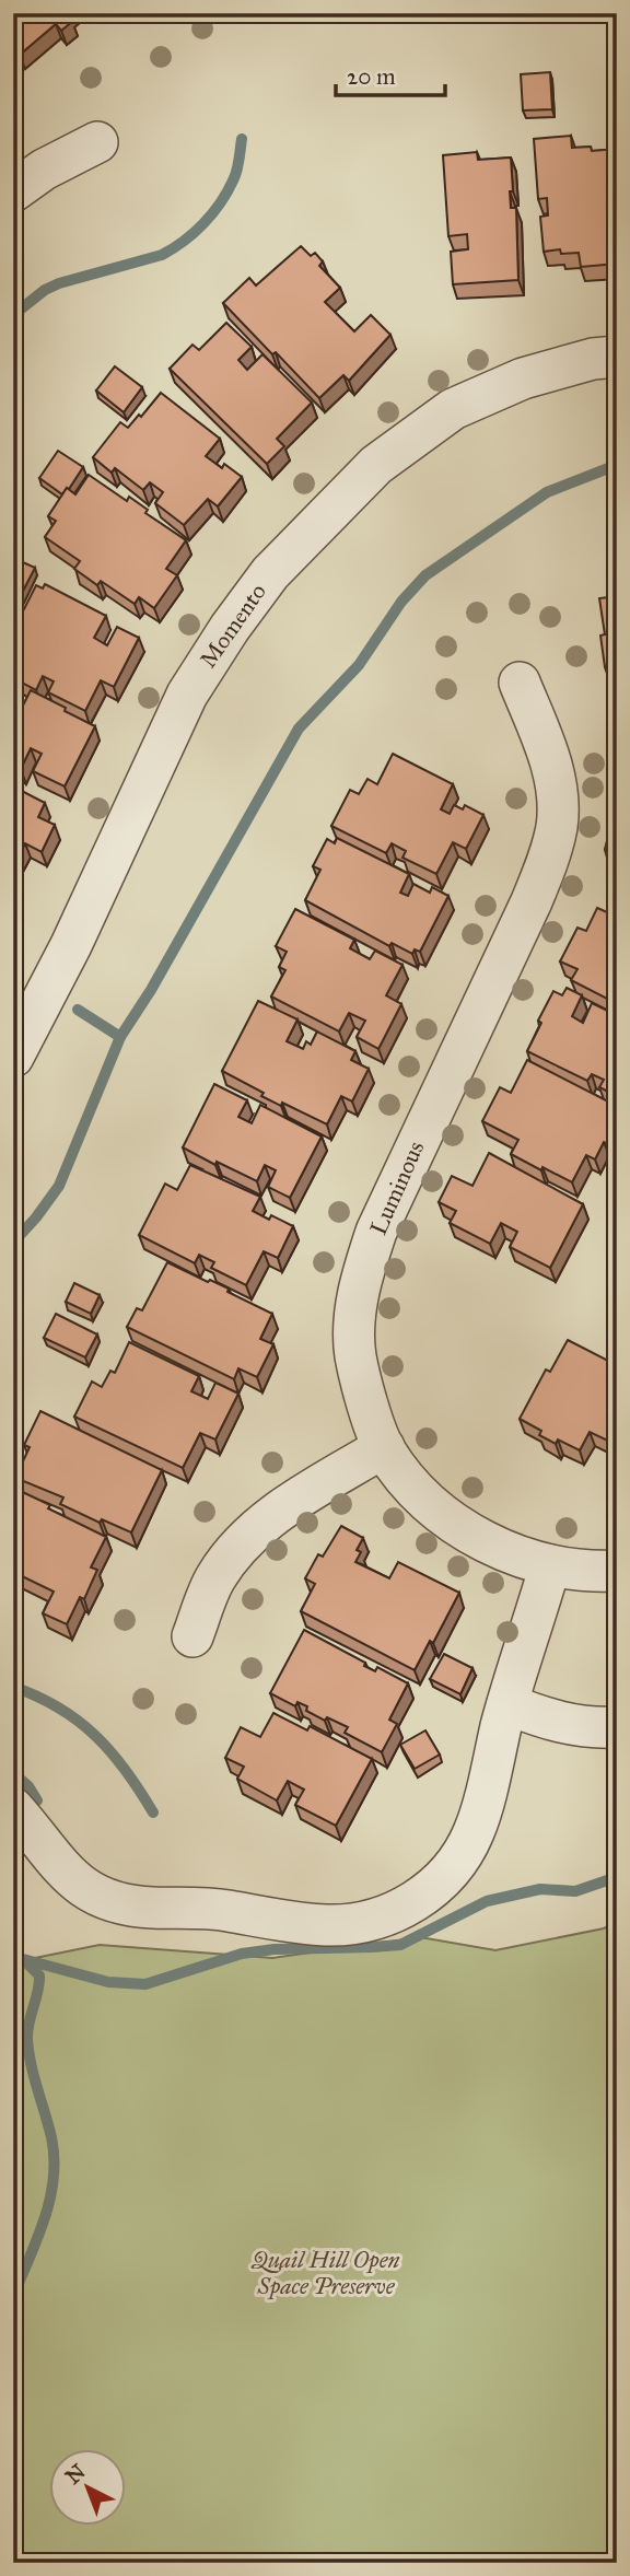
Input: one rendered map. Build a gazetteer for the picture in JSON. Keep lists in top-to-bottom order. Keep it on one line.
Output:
{"streets":{"street":["Momento","Luminous"]},"parks":["Quail Hill Open Space Preserve"],"scale_bar":"20 m","north":"top left"}
